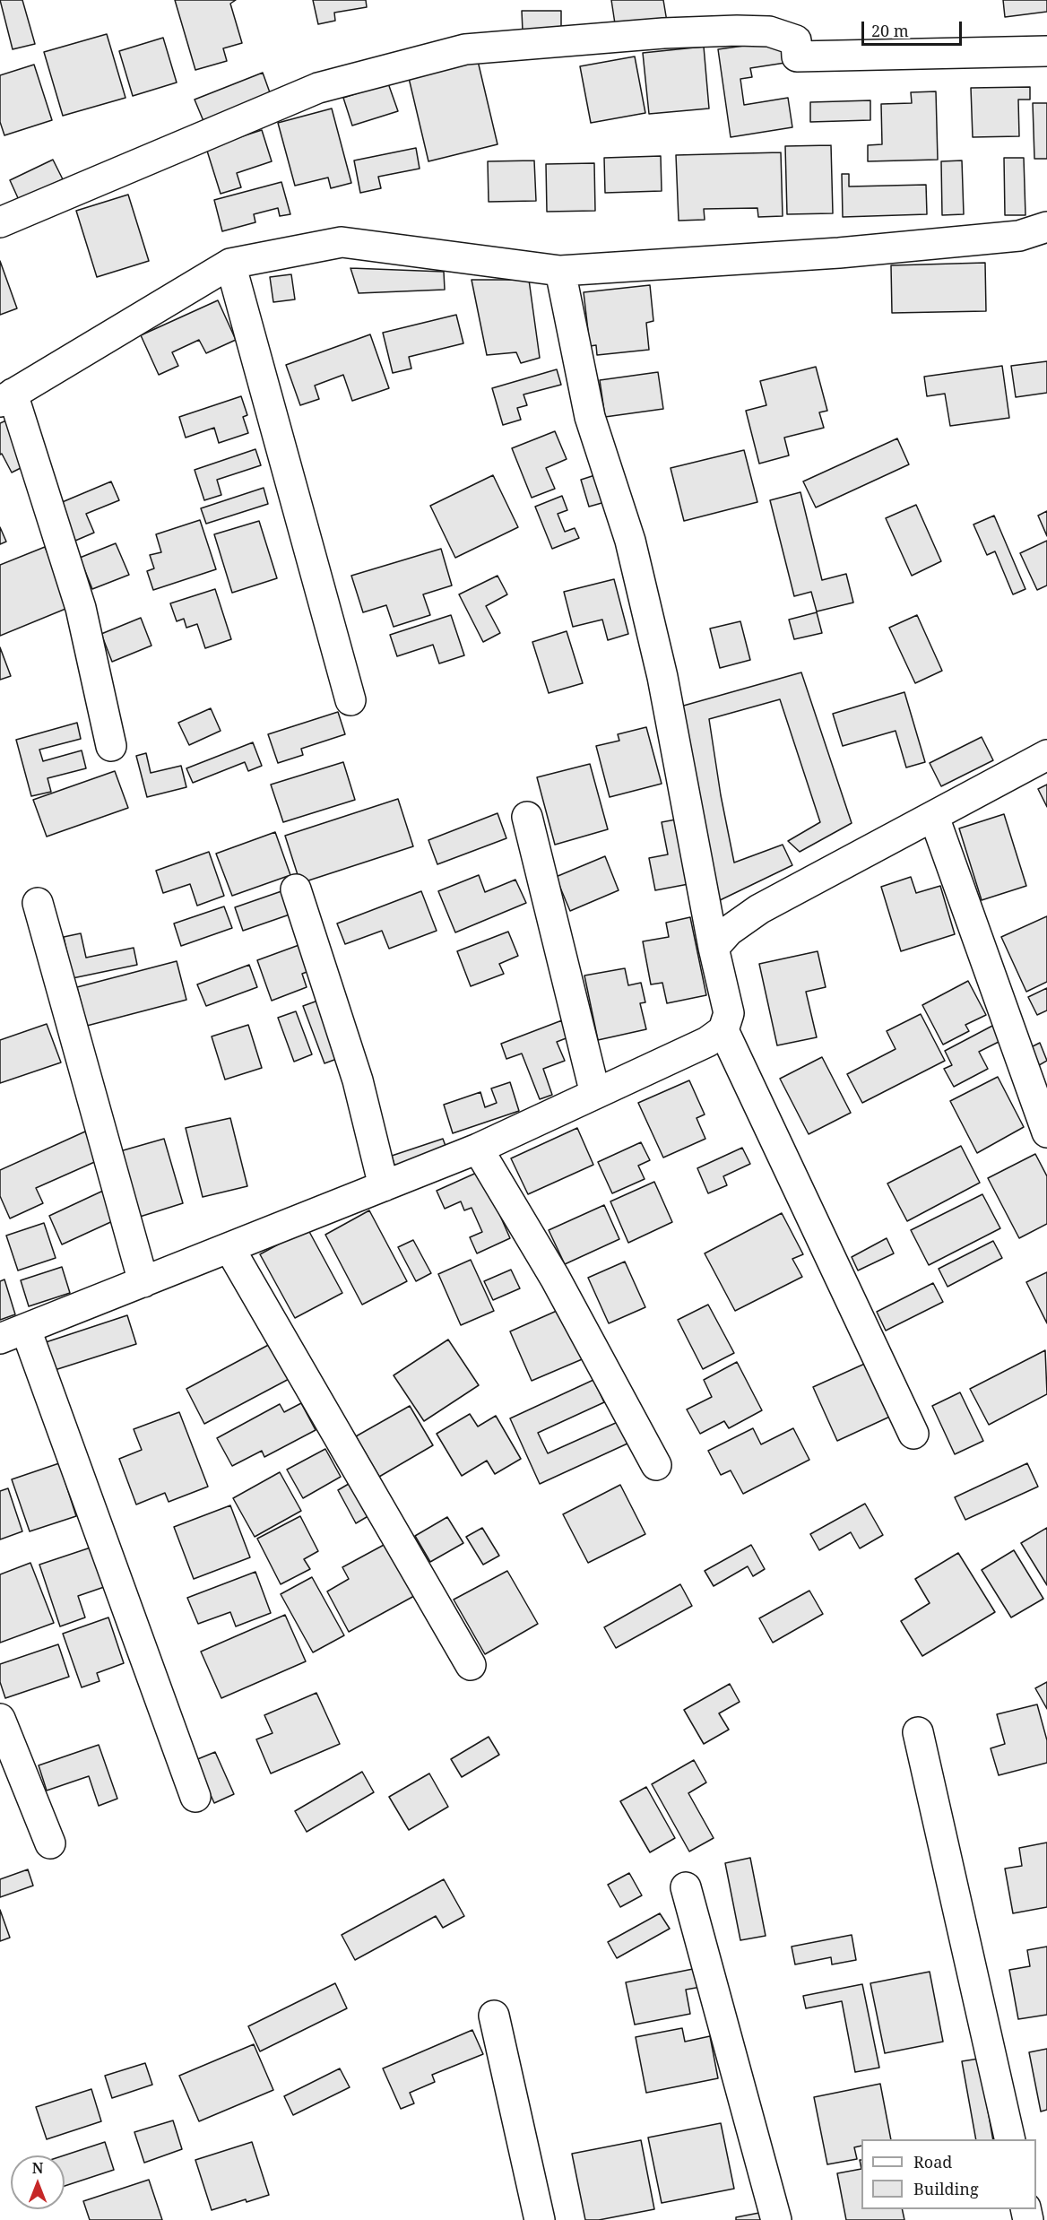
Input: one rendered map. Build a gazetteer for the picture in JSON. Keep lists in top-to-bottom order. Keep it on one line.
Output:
{"legend":["Road","Building"],"scale_bar":"20 m","north":"top"}
